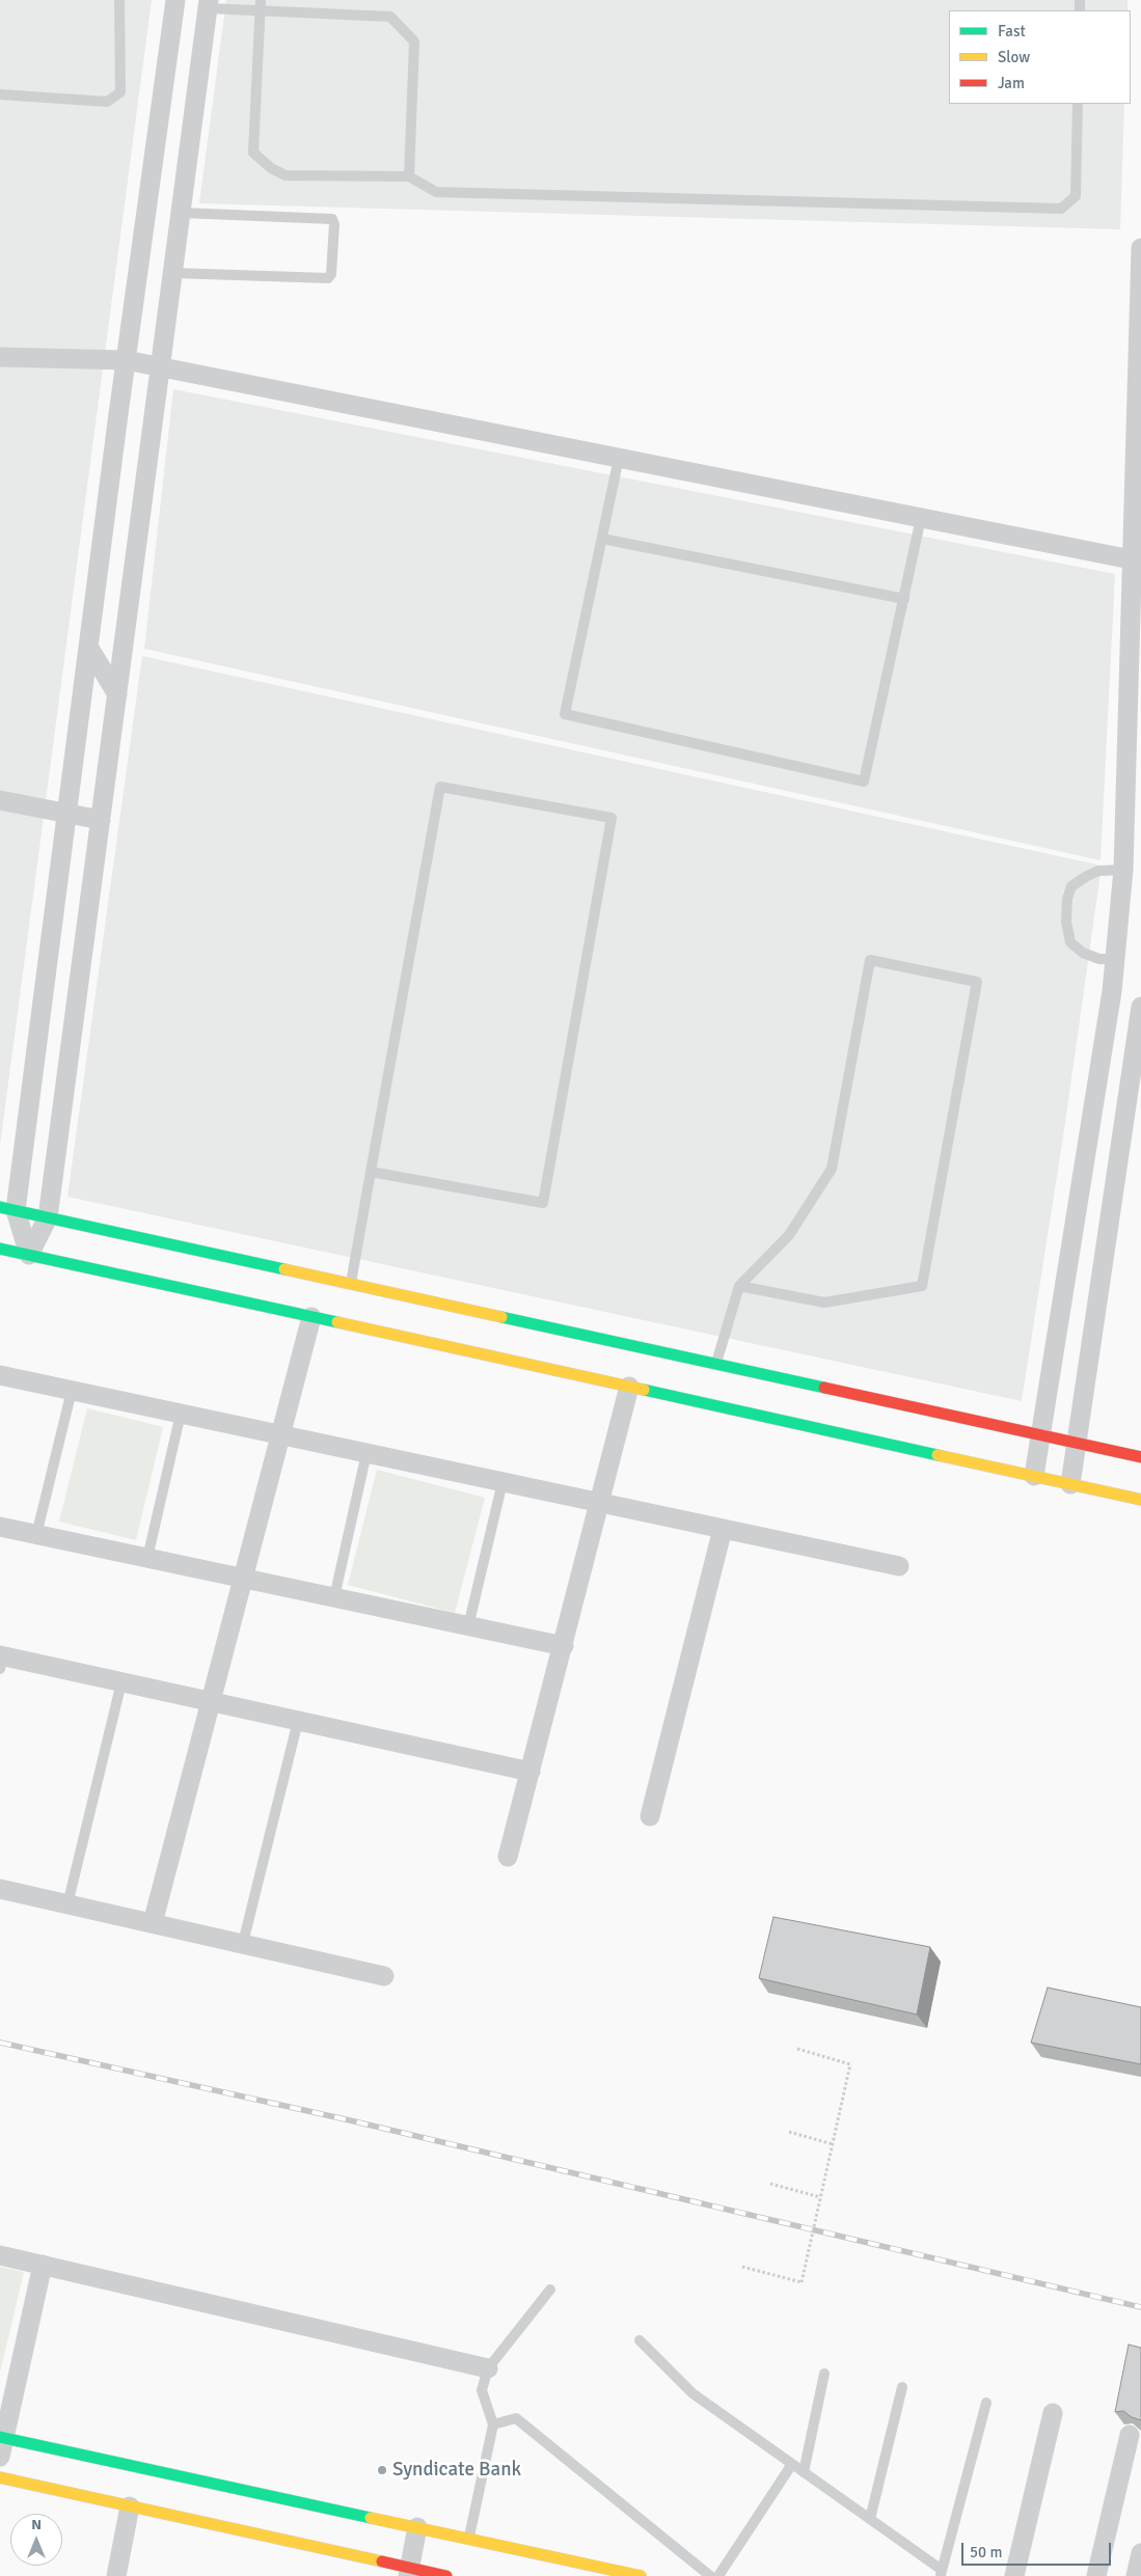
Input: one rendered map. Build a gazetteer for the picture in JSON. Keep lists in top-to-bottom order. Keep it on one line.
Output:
{"places":["Syndicate Bank"],"legend":["Fast","Slow","Jam"],"scale_bar":"50 m","north":"top"}
